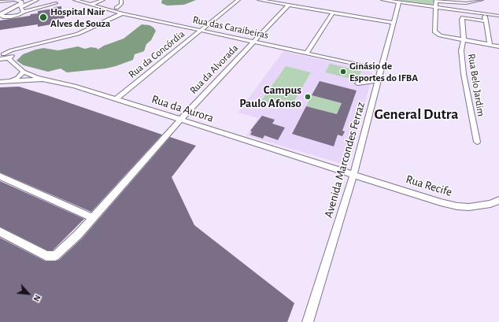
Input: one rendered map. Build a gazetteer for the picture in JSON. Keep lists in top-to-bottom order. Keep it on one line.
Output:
{"streets":{"street":["Rua das Caraibeiras","Rua da Concórdia","Rua da Alvorada","Rua Belo Jardim","Rua da Aurora","Avenida Marcondes Ferraz","Rua Recife"]},"crossings":[["Rua das Caraibeiras","Rua da Concórdia"],["Rua das Caraibeiras","Rua da Alvorada"],["Rua das Caraibeiras","Avenida Marcondes Ferraz"],["Rua da Concórdia","Rua da Aurora"],["Rua da Alvorada","Rua da Aurora"],["Rua da Aurora","Avenida Marcondes Ferraz"],["Rua da Aurora","Rua Recife"],["Avenida Marcondes Ferraz","Rua Recife"]],"districts":["General Dutra"],"places":["Hospital Nair Alves de Souza","Ginásio de Esportes do IFBA","Campus Paulo Afonso"],"north":"bottom right"}
